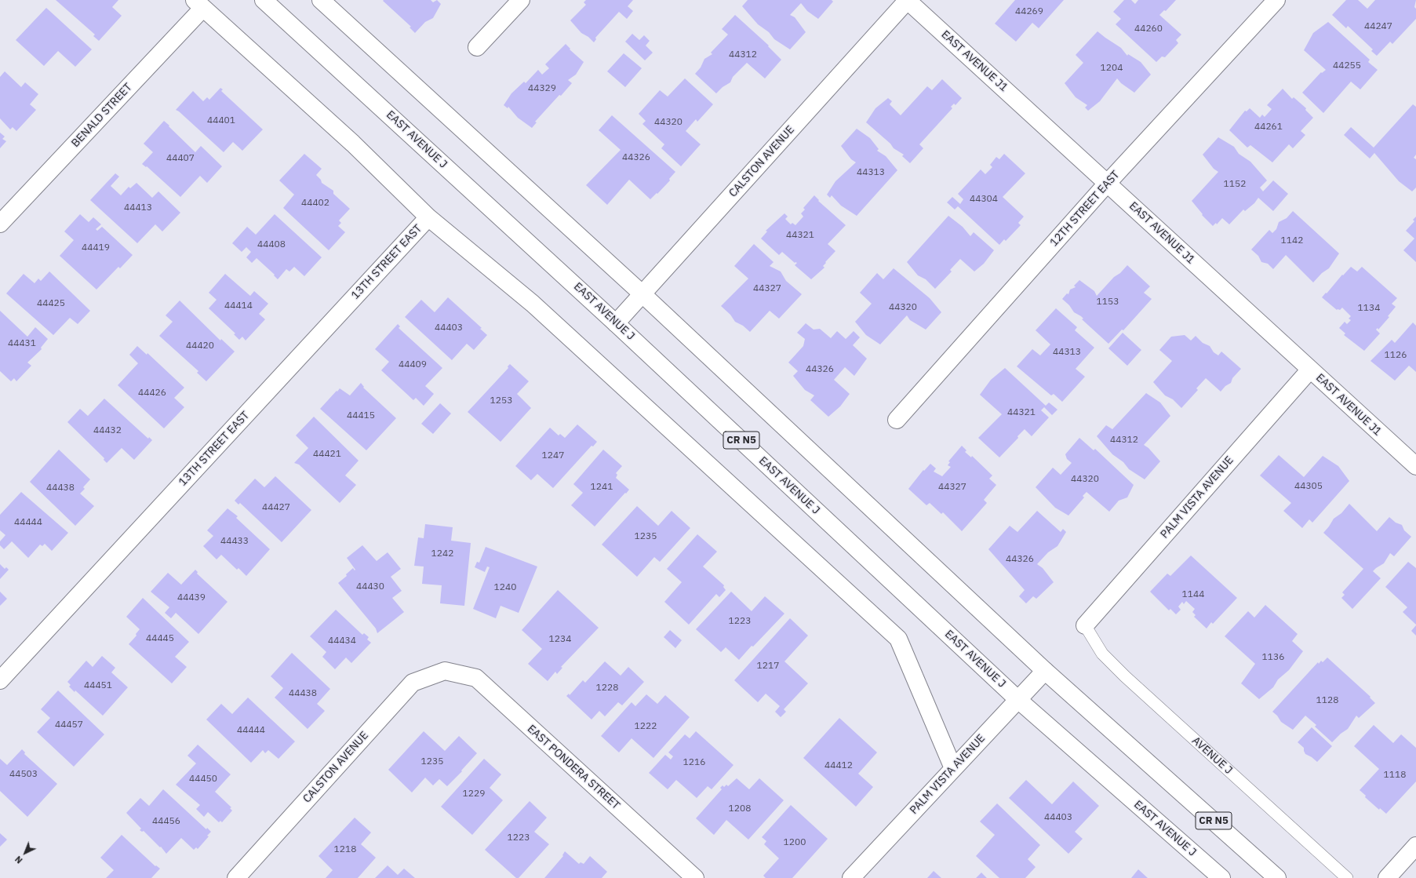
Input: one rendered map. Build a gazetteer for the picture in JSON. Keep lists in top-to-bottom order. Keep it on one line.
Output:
{"streets":{"street":["EAST AVENUE J1","BENALD STREET","EAST AVENUE J","CALSTON AVENUE","12TH STREET EAST","13TH STREET EAST","CR N5","PALM VISTA AVENUE","EAST PONDERA STREET"],"lane":["AVENUE J"]},"crossings":[["EAST AVENUE J1","CALSTON AVENUE"],["EAST AVENUE J1","12TH STREET EAST"],["EAST AVENUE J1","PALM VISTA AVENUE"],["EAST AVENUE J","CALSTON AVENUE"],["EAST AVENUE J","PALM VISTA AVENUE"],["CALSTON AVENUE","CR N5"],["CALSTON AVENUE","EAST PONDERA STREET"],["CR N5","PALM VISTA AVENUE"],["PALM VISTA AVENUE","AVENUE J"]],"house_numbers":["44269","44247","44260","44312","44255","1204","44329","44401","44320","44261","44326","44407","44313","1152","44304","44402","44413","44321","1142","44408","44419","44327","1153","44425","44414","44320","1134","44403","44431","44420","44313","1126","44409","44326","44426","1253","44321","44415","44432","44312","44421","1247","44320","44305","1241","44327","44438","44427","44444","1235","44433","1242","44326","44430","1240","1144","44439","1223","44445","1234","44434","1136","1217","44451","1228","44438","1128","44457","1222","44444","1235","1216","44412","44503","1118","44450","1229","1208","44403","44456","1223","1200","1218"],"north":"bottom left"}
